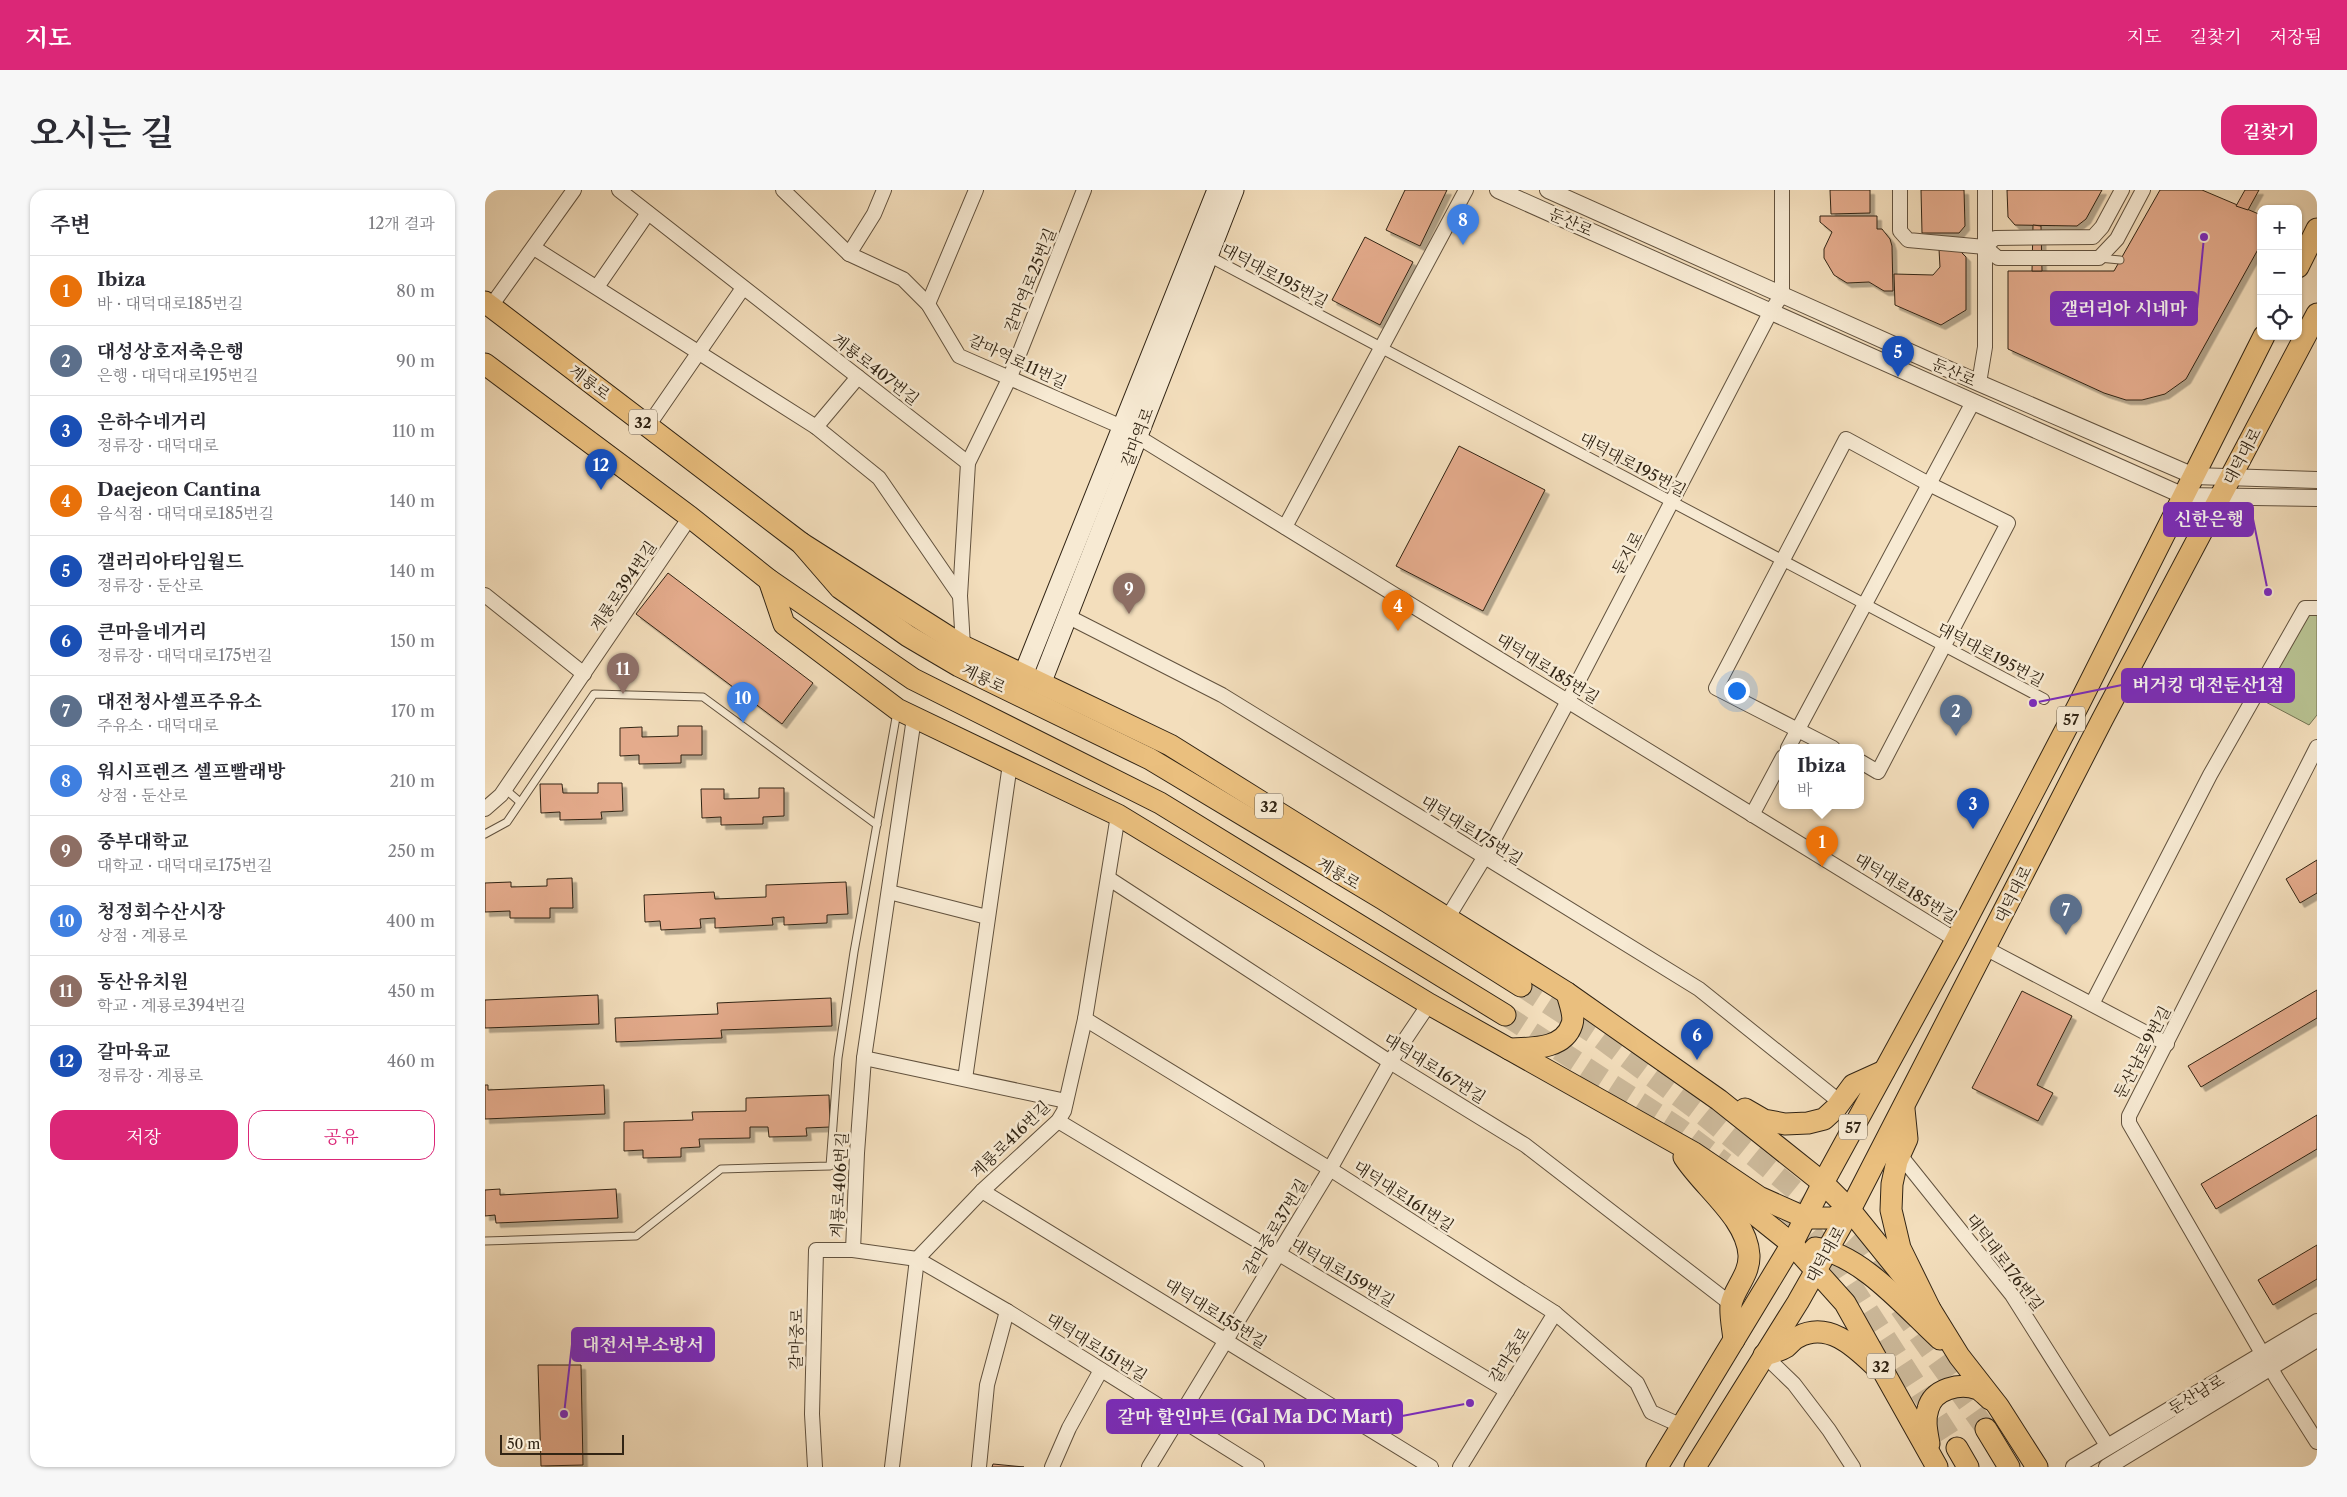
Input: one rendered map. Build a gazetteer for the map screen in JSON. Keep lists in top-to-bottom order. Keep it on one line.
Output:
{"streets":{"main road":["계룡로","32","갈마역로","대덕대로","57"],"street":["둔산로","대덕대로195번길","갈마역로25번길","갈마역로11번길","계룡로407번길","둔지로","계룡로394번길","대덕대로185번길","대덕대로175번길","둔산남로9번길","대덕대로167번길","계룡로416번길","계룡로406번길","대덕대로161번길","갈마중로37번길","대덕대로176번길","대덕대로159번길","대덕대로155번길","갈마중로","대덕대로151번길","둔산남로"]},"crossings":[["둔산로","대덕대로195번길"],["둔산로","대덕대로"],["둔산로","둔지로"],["대덕대로195번길","갈마역로"],["대덕대로195번길","둔지로"],["갈마역로25번길","갈마역로11번길"],["갈마역로25번길","계룡로407번길"],["갈마역로11번길","갈마역로"],["갈마역로11번길","대덕대로185번길"],["계룡로","32"],["계룡로","계룡로394번길"],["32","갈마역로"],["32","대덕대로"],["32","둔지로"],["32","계룡로416번길"],["32","계룡로406번길"],["32","갈마중로37번길"],["갈마역로","대덕대로185번길"],["갈마역로","대덕대로175번길"],["대덕대로","대덕대로185번길"],["대덕대로","대덕대로161번길"],["둔지로","대덕대로185번길"],["둔지로","대덕대로175번길"],["둔산남로9번길","둔산남로"],["대덕대로167번길","계룡로416번길"],["대덕대로167번길","갈마중로37번길"],["계룡로416번길","계룡로406번길"],["계룡로416번길","대덕대로161번길"],["계룡로416번길","대덕대로159번길"],["계룡로416번길","대덕대로155번길"],["계룡로416번길","대덕대로151번길"],["계룡로406번길","갈마중로"],["계룡로406번길","대덕대로151번길"],["대덕대로161번길","갈마중로37번길"],["대덕대로161번길","갈마중로"],["갈마중로37번길","대덕대로159번길"],["갈마중로37번길","대덕대로155번길"],["갈마중로37번길","대덕대로151번길"],["대덕대로176번길","둔산남로"],["대덕대로159번길","갈마중로"]],"places":["갤러리아 시네마","신한은행","버거킹 대전둔산1점","갈마 할인마트 (Gal Ma DC Mart)","대전서부소방서"],"scale_bar":"50 m","page":{"header":"지도","nav":["지도","길찾기","저장됨"],"title":"오시는 길","buttons":["길찾기",["저장","공유"]],"heading":["주변","12개 결과"],"pins":["8","5","12","9","4","11","10","2","3","1","7","6"],"map_buttons":["+","−"],"list":[{"mark":"1","name":"Ibiza","note":"바 · 대덕대로185번길","value":"80 m"},{"mark":"2","name":"대성상호저축은행","note":"은행 · 대덕대로195번길","value":"90 m"},{"mark":"3","name":"은하수네거리","note":"정류장 · 대덕대로","value":"110 m"},{"mark":"4","name":"Daejeon Cantina","note":"음식점 · 대덕대로185번길","value":"140 m"},{"mark":"5","name":"갤러리아타임월드","note":"정류장 · 둔산로","value":"140 m"},{"mark":"6","name":"큰마을네거리","note":"정류장 · 대덕대로175번길","value":"150 m"},{"mark":"7","name":"대전청사셀프주유소","note":"주유소 · 대덕대로","value":"170 m"},{"mark":"8","name":"워시프렌즈 셀프빨래방","note":"상점 · 둔산로","value":"210 m"},{"mark":"9","name":"중부대학교","note":"대학교 · 대덕대로175번길","value":"250 m"},{"mark":"10","name":"청정회수산시장","note":"상점 · 계룡로","value":"400 m"},{"mark":"11","name":"동산유치원","note":"학교 · 계룡로394번길","value":"450 m"},{"mark":"12","name":"갈마육교","note":"정류장 · 계룡로","value":"460 m"}],"popup":["Ibiza","바"],"scale":"50 m"}}
